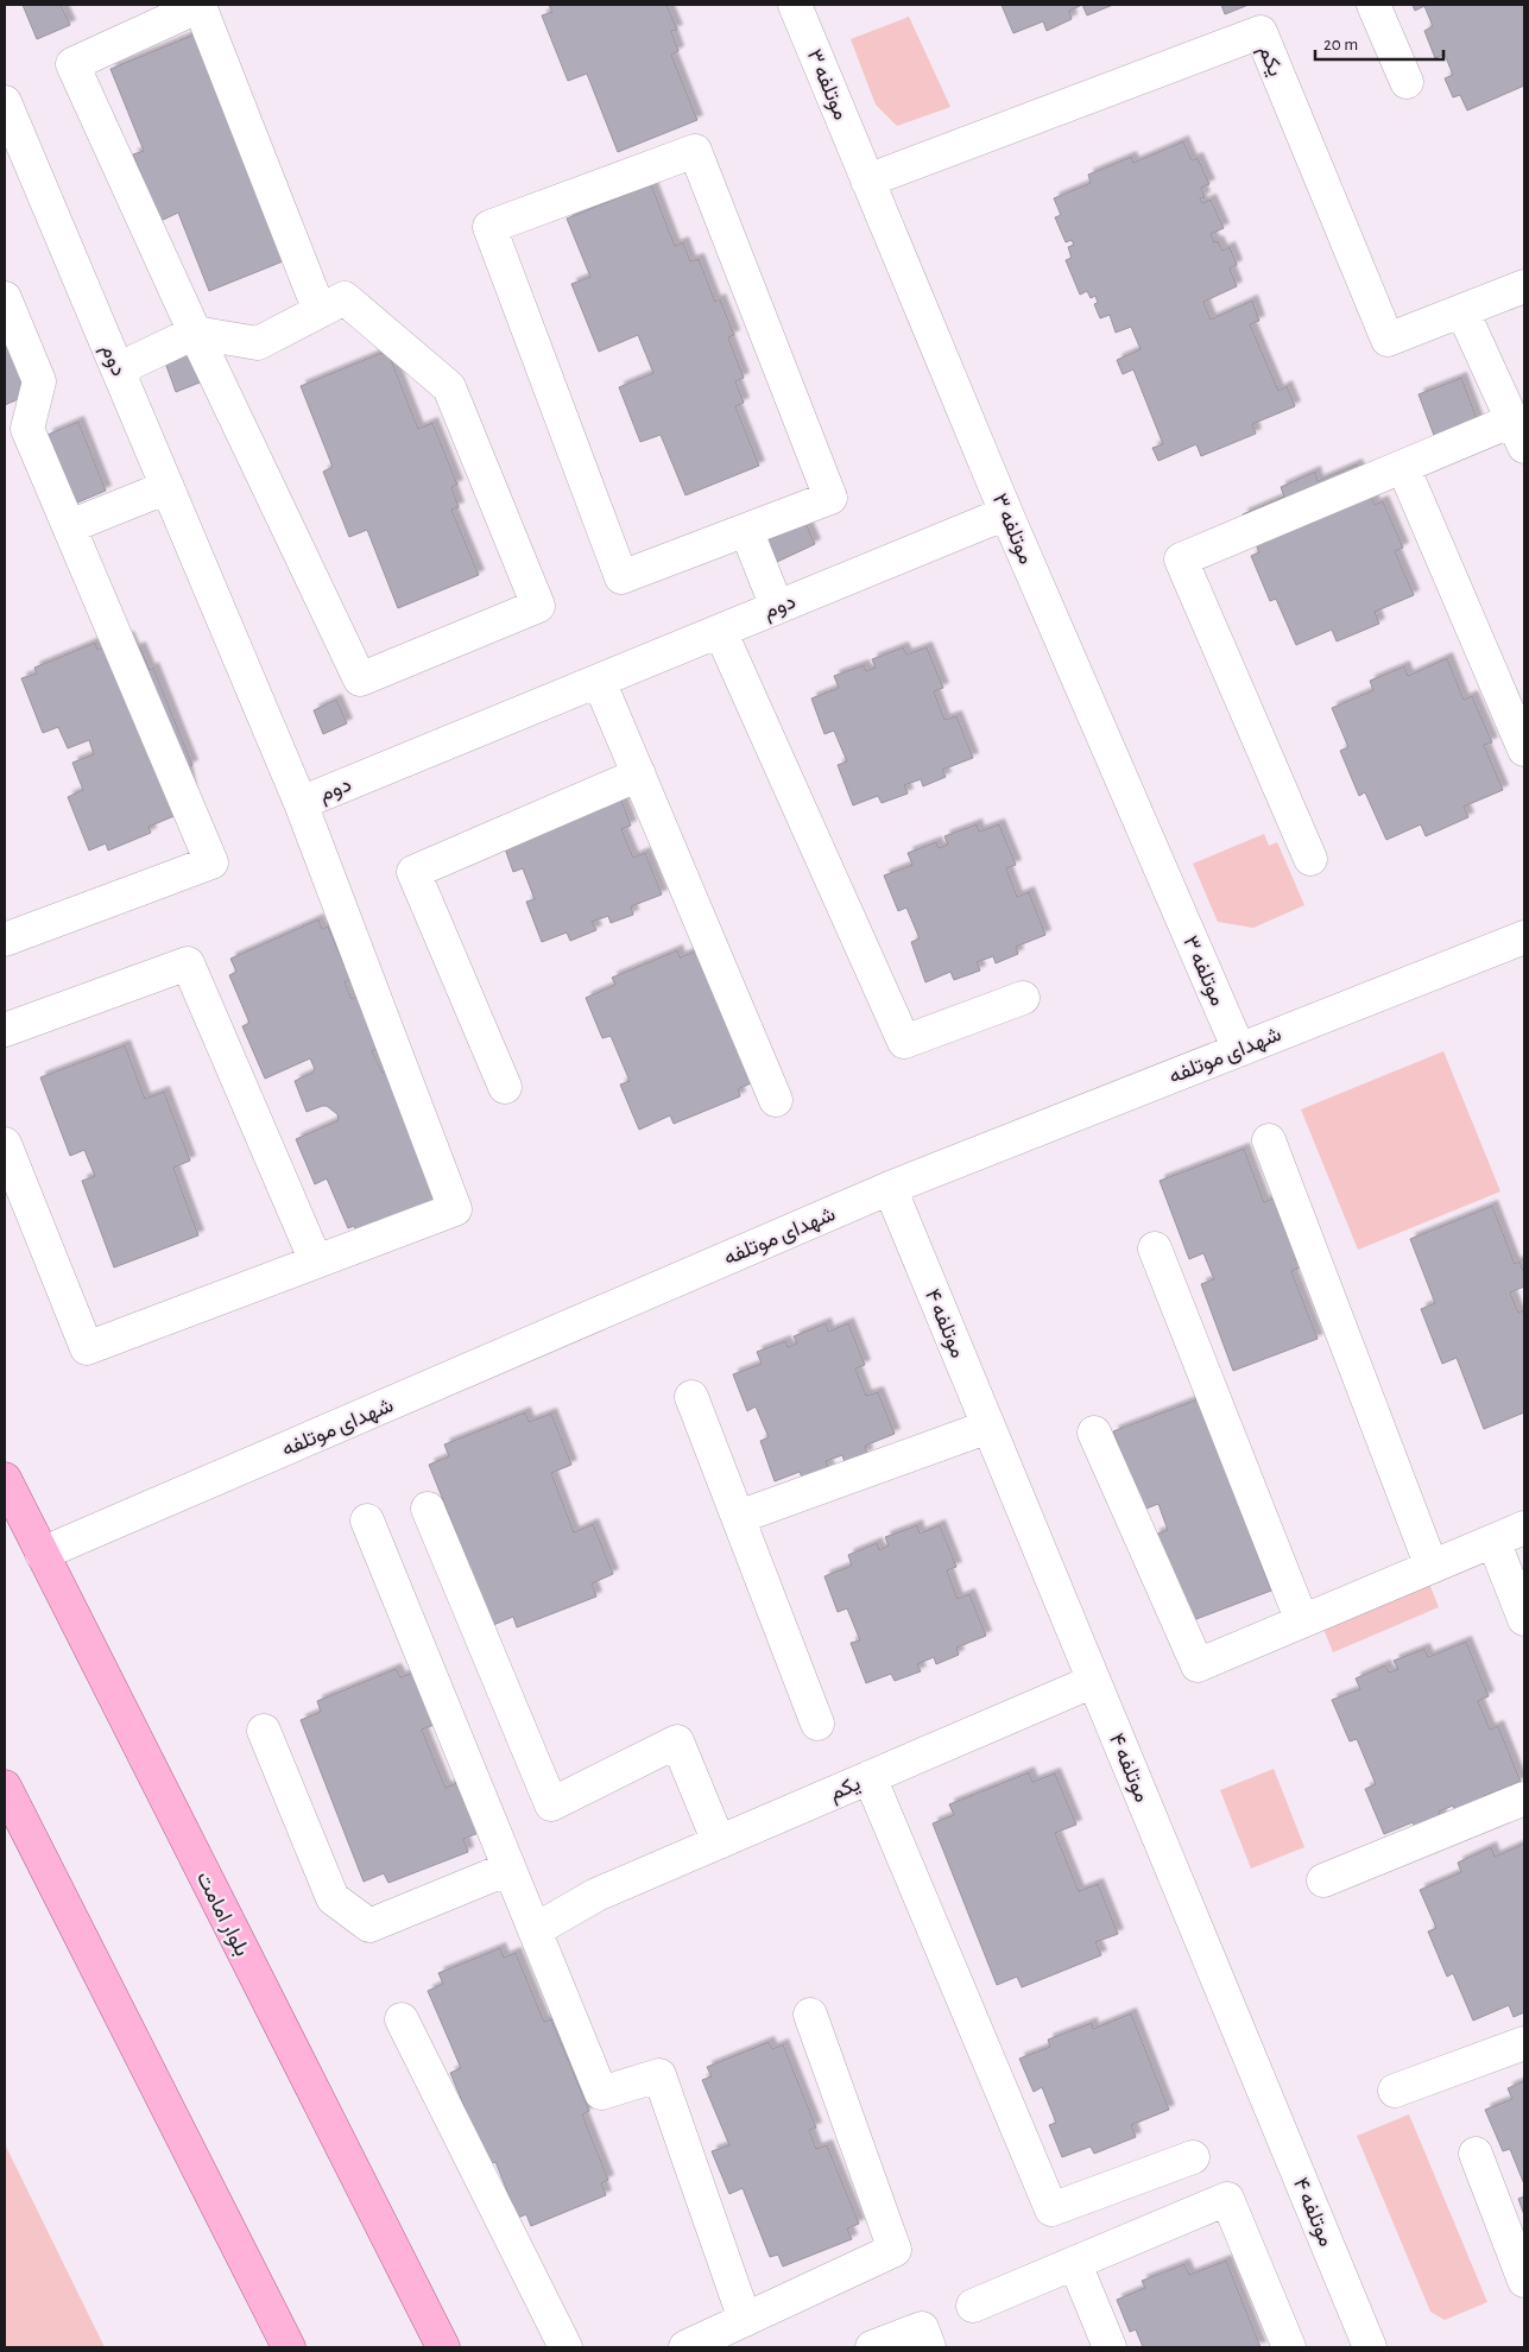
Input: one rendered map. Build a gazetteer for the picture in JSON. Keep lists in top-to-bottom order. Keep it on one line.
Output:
{"streets":{"main road":["بلوار امامت"],"street":["یکم","موتلفه ۳","دوم","شهدای موتلفه","موتلفه ۴"]},"crossings":[["یکم","موتلفه ۳"],["یکم","موتلفه ۴"],["موتلفه ۳","دوم"],["موتلفه ۳","شهدای موتلفه"],["شهدای موتلفه","موتلفه ۴"],["شهدای موتلفه","بلوار امامت"]],"scale_bar":"20 m"}
